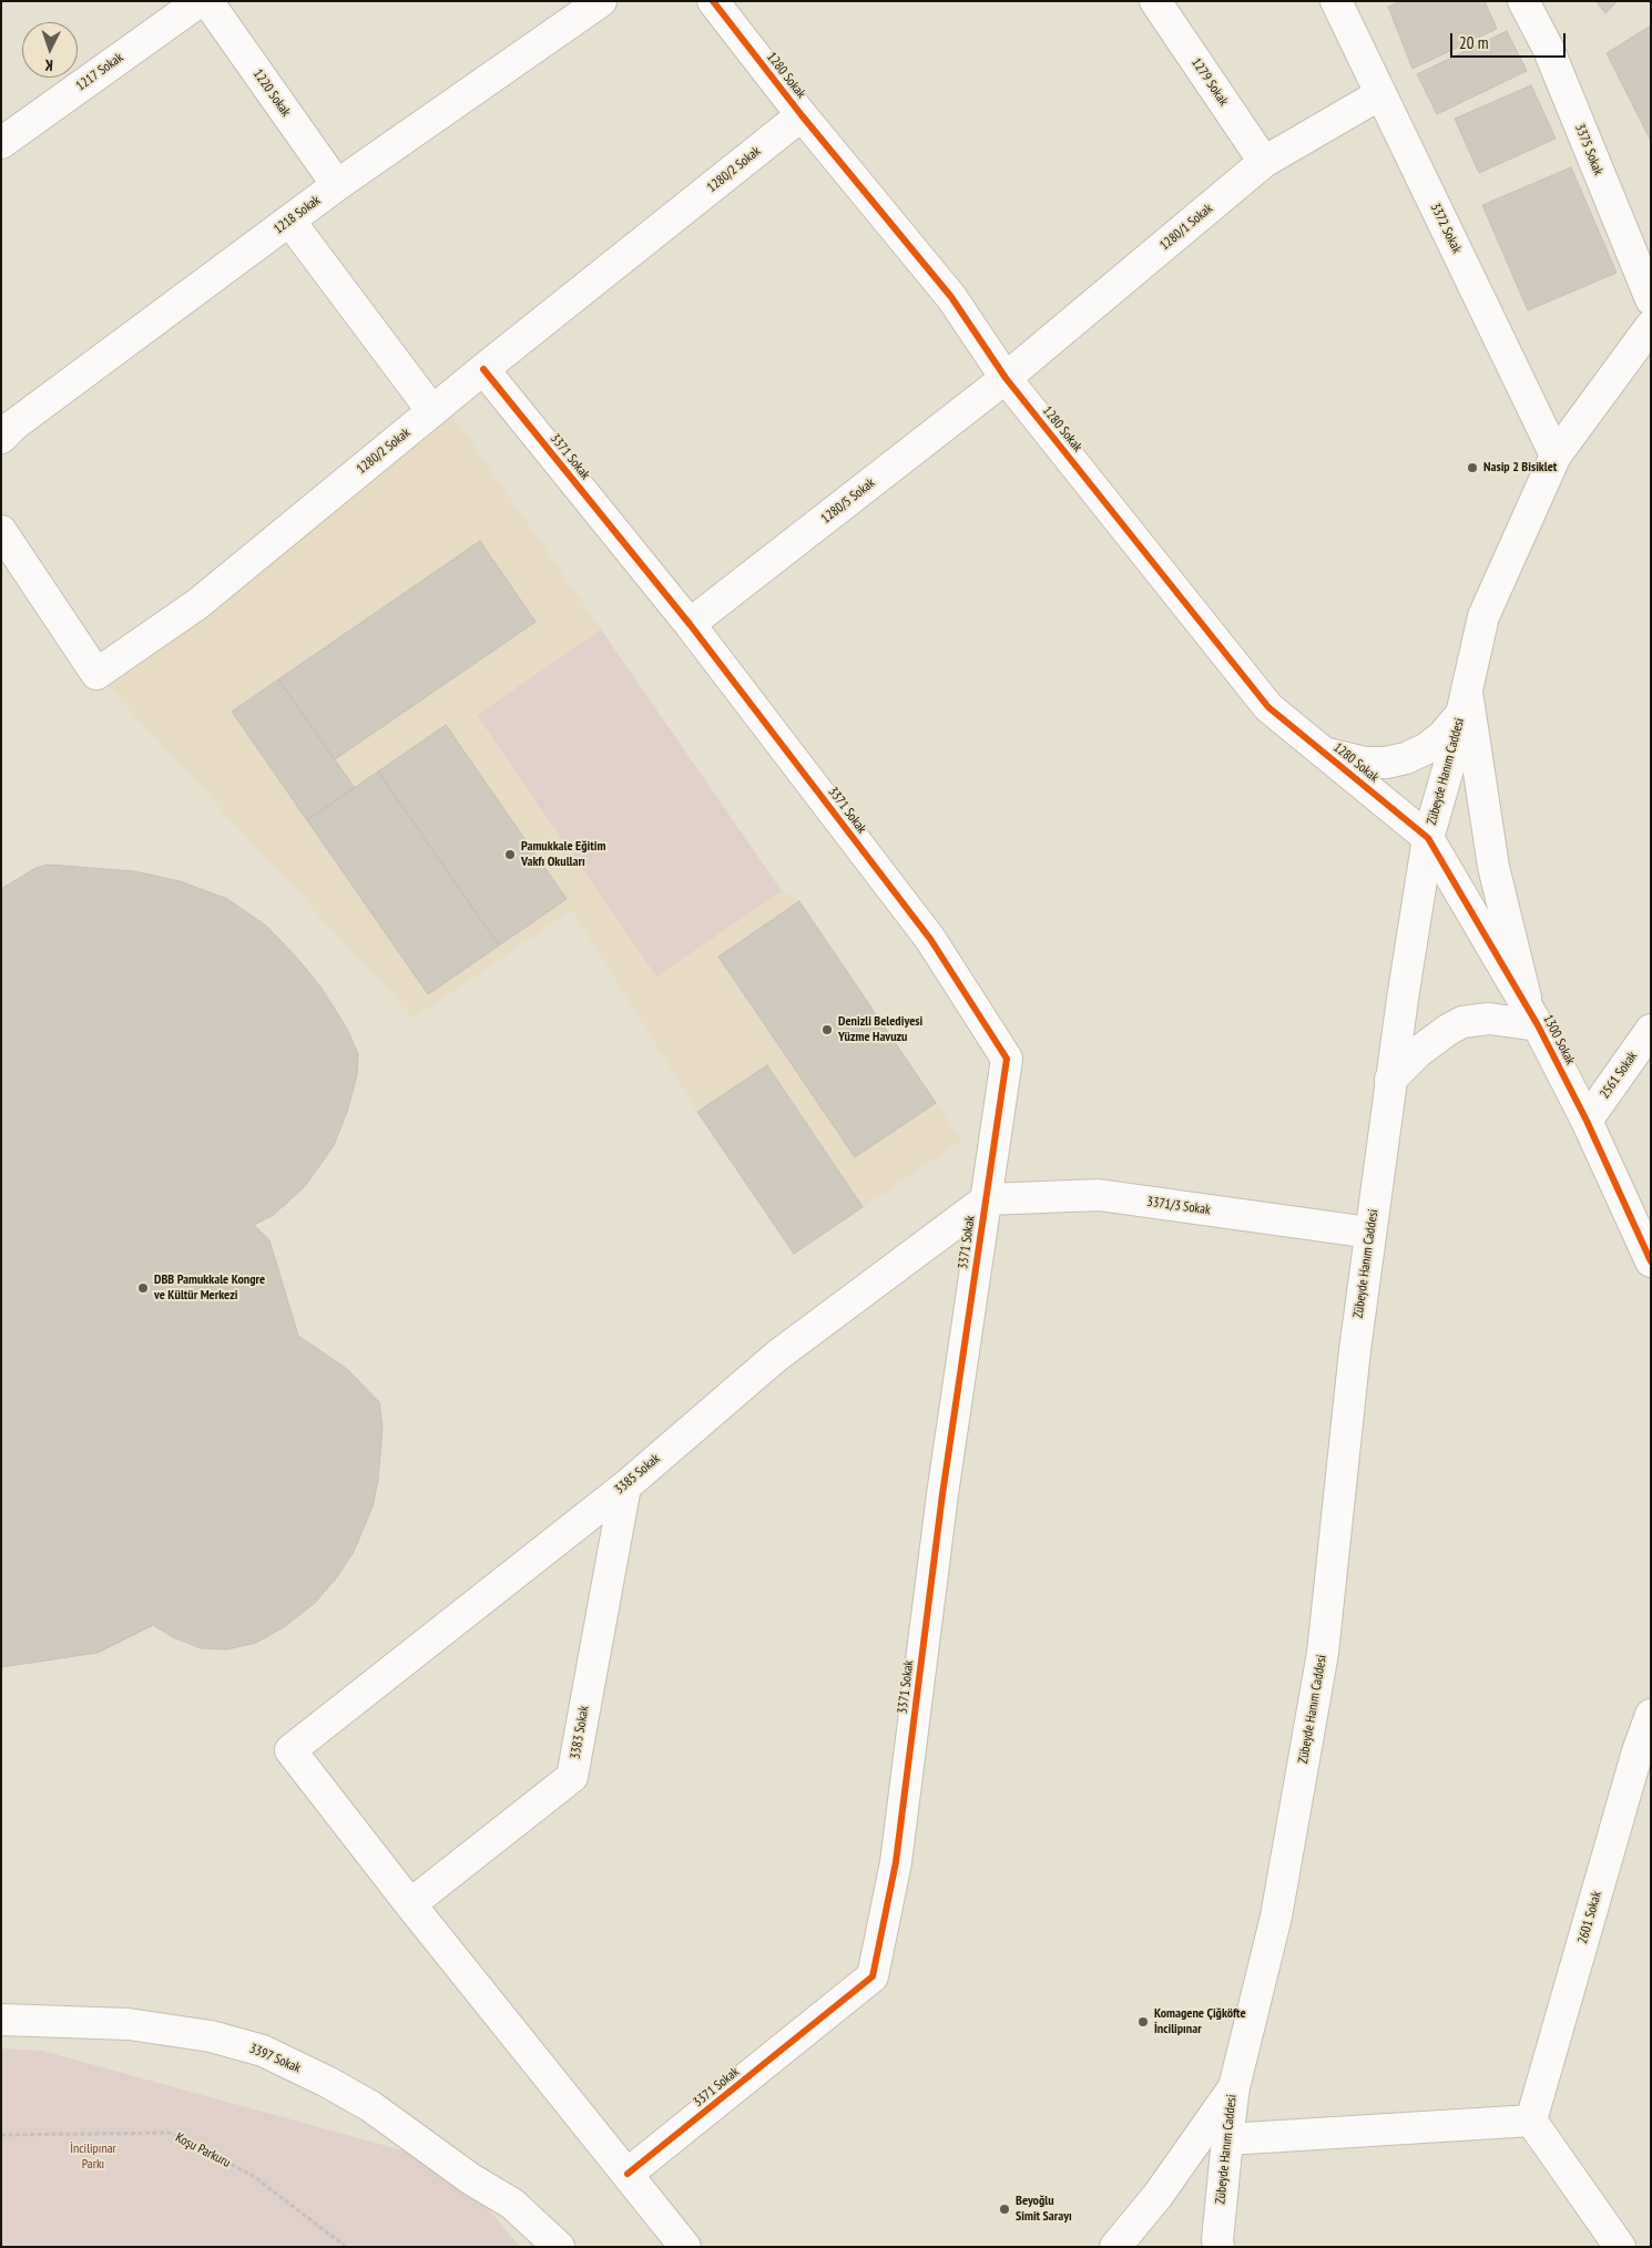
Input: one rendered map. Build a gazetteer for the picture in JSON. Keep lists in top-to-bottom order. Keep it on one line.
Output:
{"streets":{"street":["1217 Sokak","1280 Sokak","1279 Sokak","1220 Sokak","3375 Sokak","1280/2 Sokak","1218 Sokak","1280/1 Sokak","3372 Sokak","3371 Sokak","1280/5 Sokak","Zübeyde Hanım Caddesi","1300 Sokak","2561 Sokak","3371/3 Sokak","3385 Sokak","3383 Sokak","2601 Sokak","3397 Sokak"],"path":["Koşu Parkuru"]},"crossings":[["1280 Sokak","1280/2 Sokak"],["1280 Sokak","1280/1 Sokak"],["1280 Sokak","1280/5 Sokak"],["1280 Sokak","Zübeyde Hanım Caddesi"],["1280 Sokak","1300 Sokak"],["1279 Sokak","1280/1 Sokak"],["1220 Sokak","1218 Sokak"],["1280/2 Sokak","3371 Sokak"],["1280/1 Sokak","3372 Sokak"],["1280/1 Sokak","1280/5 Sokak"],["3372 Sokak","Zübeyde Hanım Caddesi"],["3371 Sokak","1280/5 Sokak"],["3371 Sokak","3371/3 Sokak"],["3371 Sokak","3385 Sokak"],["Zübeyde Hanım Caddesi","1300 Sokak"],["Zübeyde Hanım Caddesi","3371/3 Sokak"],["1300 Sokak","2561 Sokak"],["3371/3 Sokak","3385 Sokak"],["3385 Sokak","3383 Sokak"]],"parks":["İncilipınar Parkı"],"places":["Nasip 2 Bisiklet","Pamukkale Eğitim Vakfı Okulları","Denizli Belediyesi Yüzme Havuzu","DBB Pamukkale Kongre ve Kültür Merkezi","Komagene Çiğköfte İncilipınar","Beyoğlu Simit Sarayı"],"scale_bar":"20 m","north":"bottom"}
